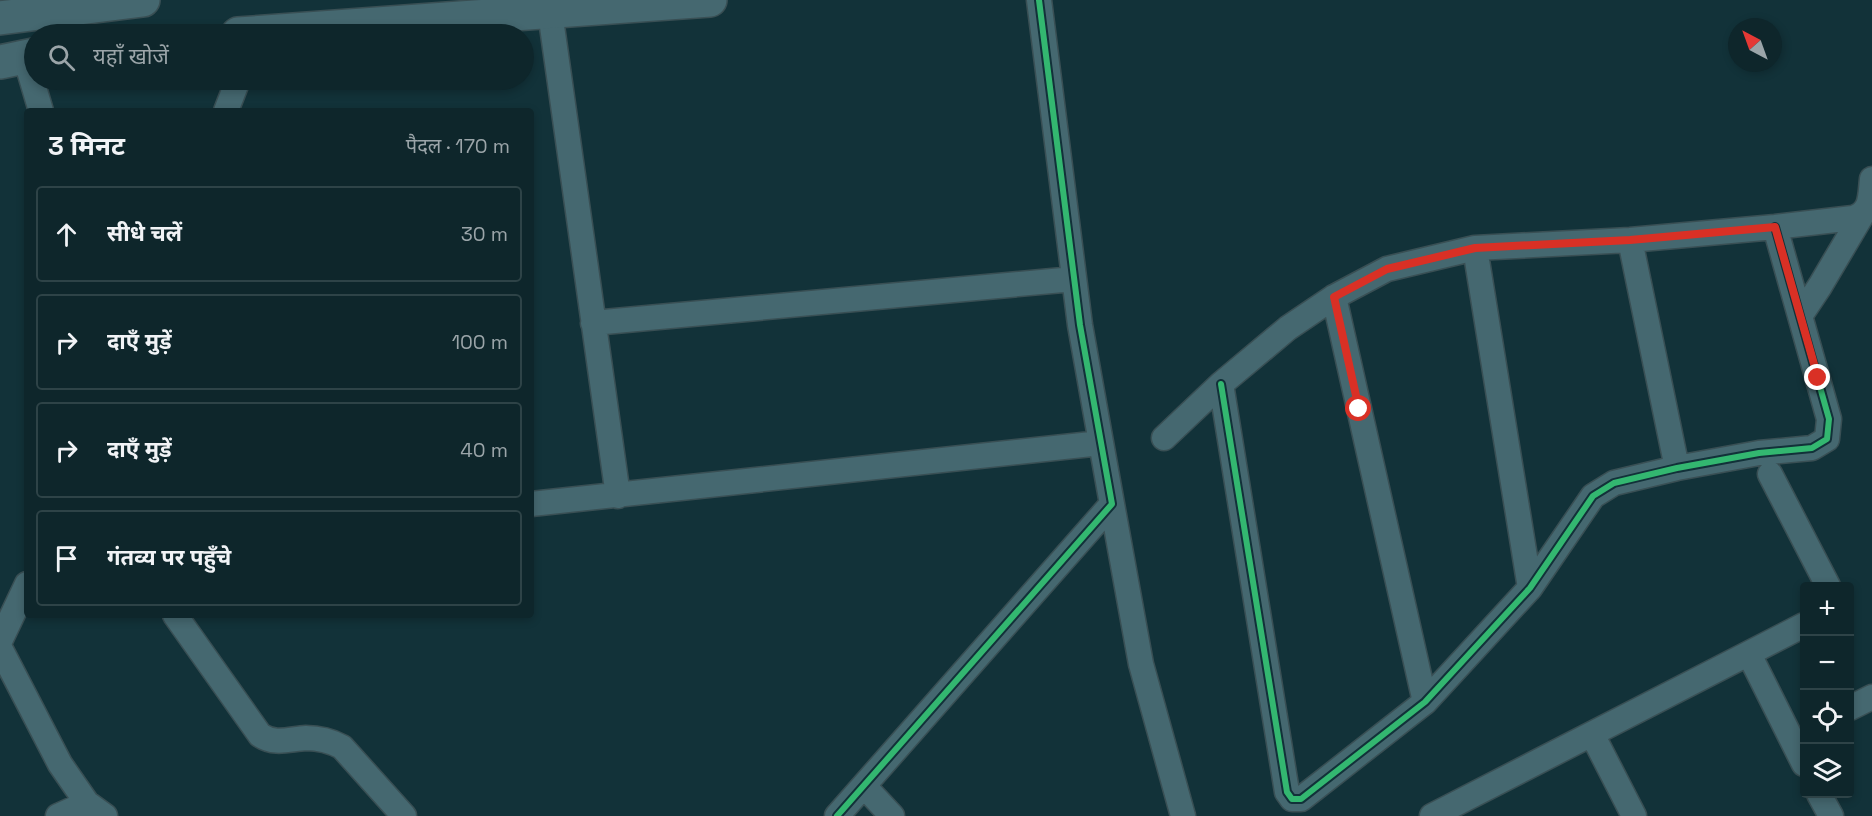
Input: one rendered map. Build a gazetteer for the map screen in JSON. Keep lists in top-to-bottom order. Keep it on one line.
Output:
{"north":"top left","page":{"search":"यहाँ खोजें","heading":["3 मिनट","पैदल · 170 m"],"list":[["सीधे चलें","30 m"],["दाएँ मुड़ें","100 m"],["दाएँ मुड़ें","40 m"],"गंतव्य पर पहुँचे"],"map_buttons":["+","−"]}}
